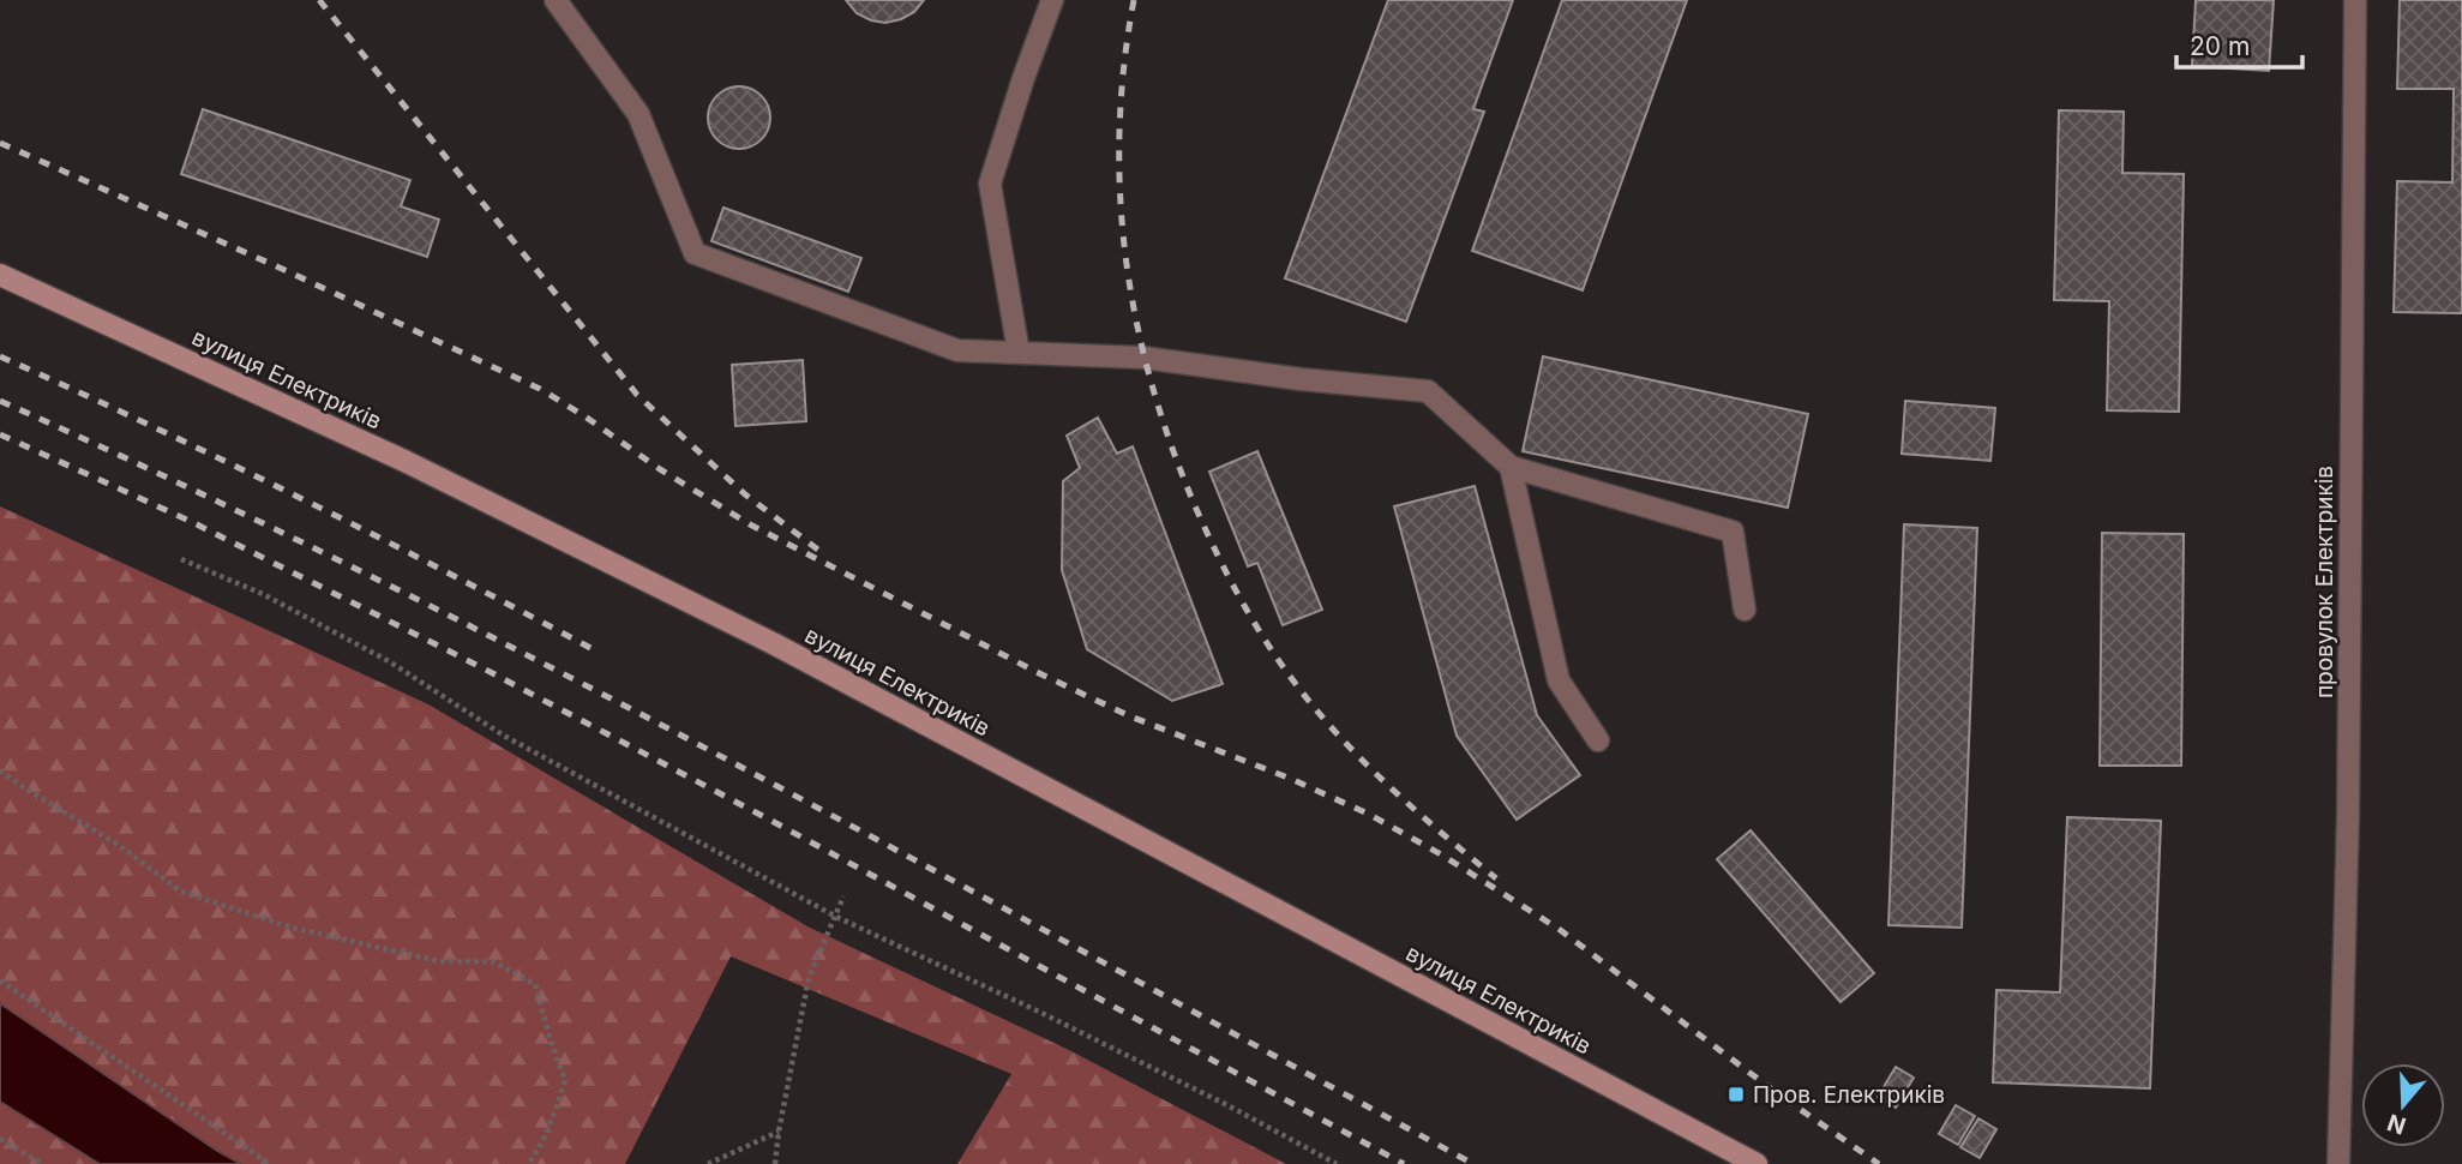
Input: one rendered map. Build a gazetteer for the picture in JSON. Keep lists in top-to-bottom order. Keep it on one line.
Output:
{"streets":{"street":["вулиця Електриків","провулок Електриків"]},"places":{"transit":["Пров. Електриків"]},"scale_bar":"20 m","north":"bottom"}
